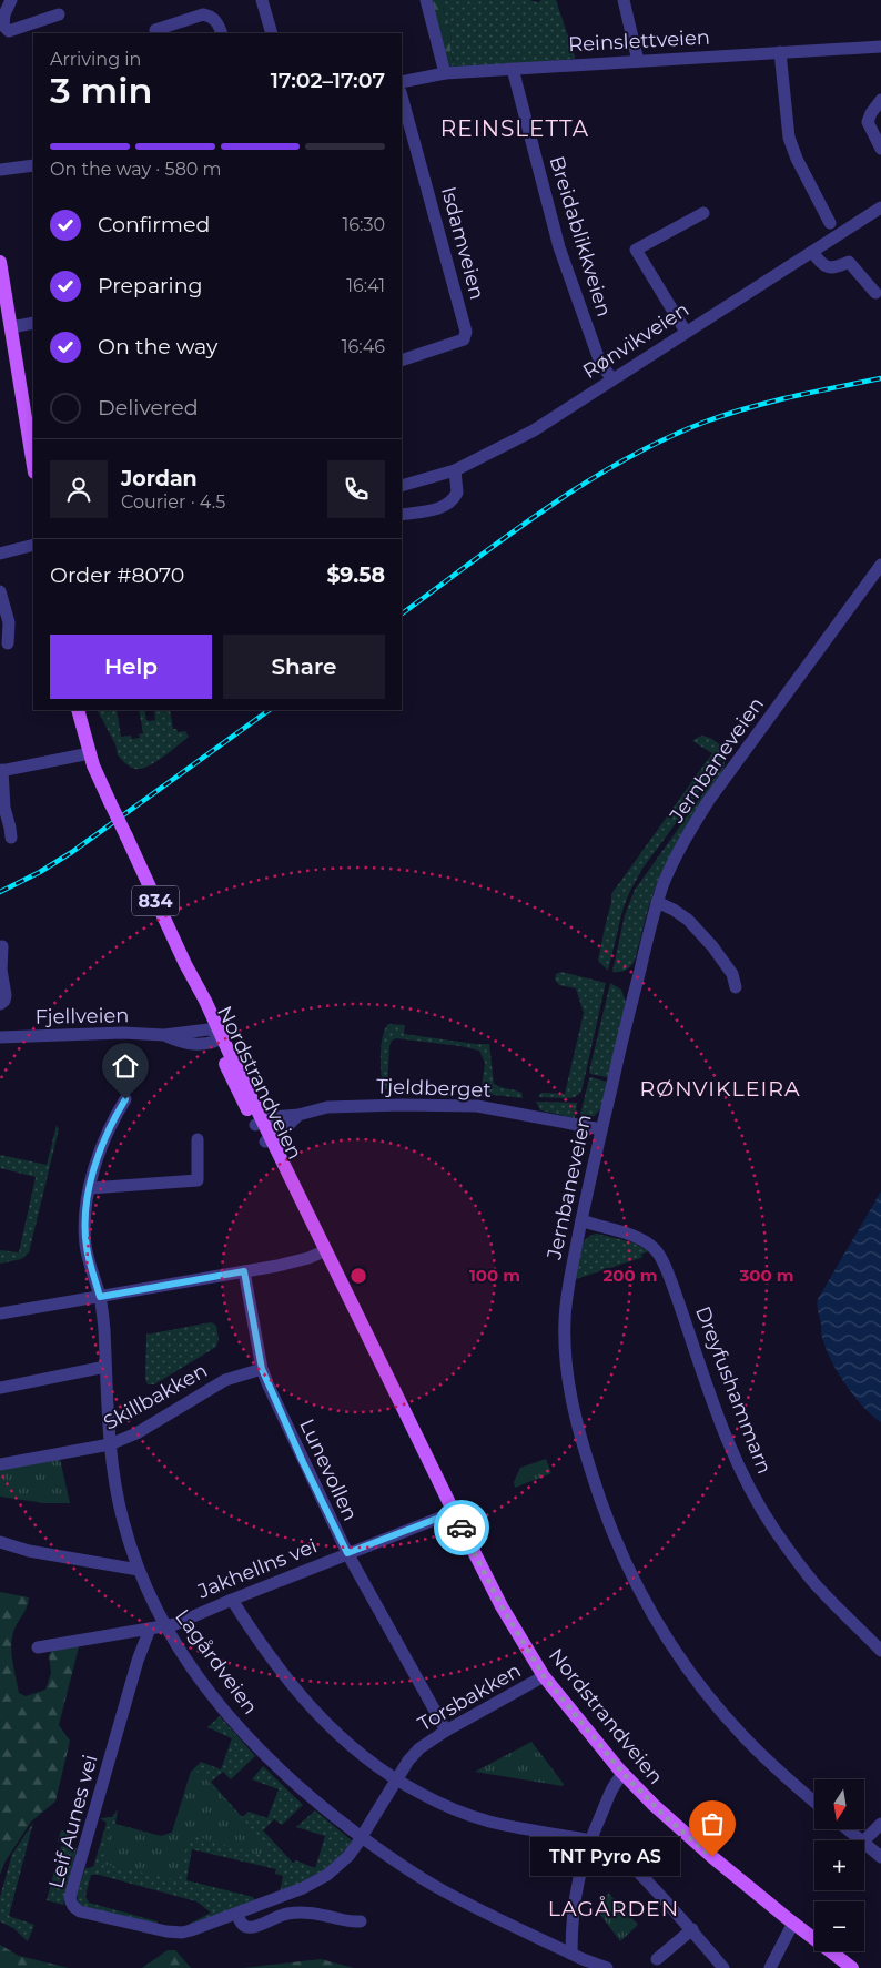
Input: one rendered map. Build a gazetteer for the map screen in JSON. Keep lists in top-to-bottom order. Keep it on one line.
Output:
{"streets":{"main road":["834","Nordstrandveien"],"street":["Reinslettveien","Breidablikkveien","Isdamveien","Rønvikveien","Jernbaneveien","Fjellveien","Tjeldberget","Dreyfushammarn","Skillbakken","Lunevollen","Jakhellns vei","Lagårdveien","Torsbakken","Leif Aunes vei"]},"crossings":[["Reinslettveien","Breidablikkveien"],["Breidablikkveien","Rønvikveien"],["Jernbaneveien","Tjeldberget"],["Jernbaneveien","Dreyfushammarn"],["834","Nordstrandveien"],["Fjellveien","Nordstrandveien"],["Nordstrandveien","Tjeldberget"],["Nordstrandveien","Jakhellns vei"],["Nordstrandveien","Torsbakken"],["Skillbakken","Lunevollen"],["Skillbakken","Lagårdveien"],["Lunevollen","Jakhellns vei"],["Lunevollen","Torsbakken"],["Jakhellns vei","Lagårdveien"],["Jakhellns vei","Leif Aunes vei"],["Lagårdveien","Torsbakken"],["Lagårdveien","Leif Aunes vei"],["Torsbakken","Leif Aunes vei"]],"districts":["REINSLETTA","RØNVIKLEIRA","LAGÅRDEN"],"places":["TNT Pyro AS"],"north":"bottom","page":{"heading":["3 min","Arriving in","17:02–17:07"],"panel":["Jordan","Courier · 4.5","Order #8070","$9.58"],"bar":"On the way · 580 m","list":[["Confirmed","16:30"],["Preparing","16:41"],["On the way","16:46"],"Delivered"],"buttons":["Help","Share"],"map_buttons":["+","−"],"bubble":"TNT Pyro AS"},"rings":["100 m","200 m","300 m"]}
